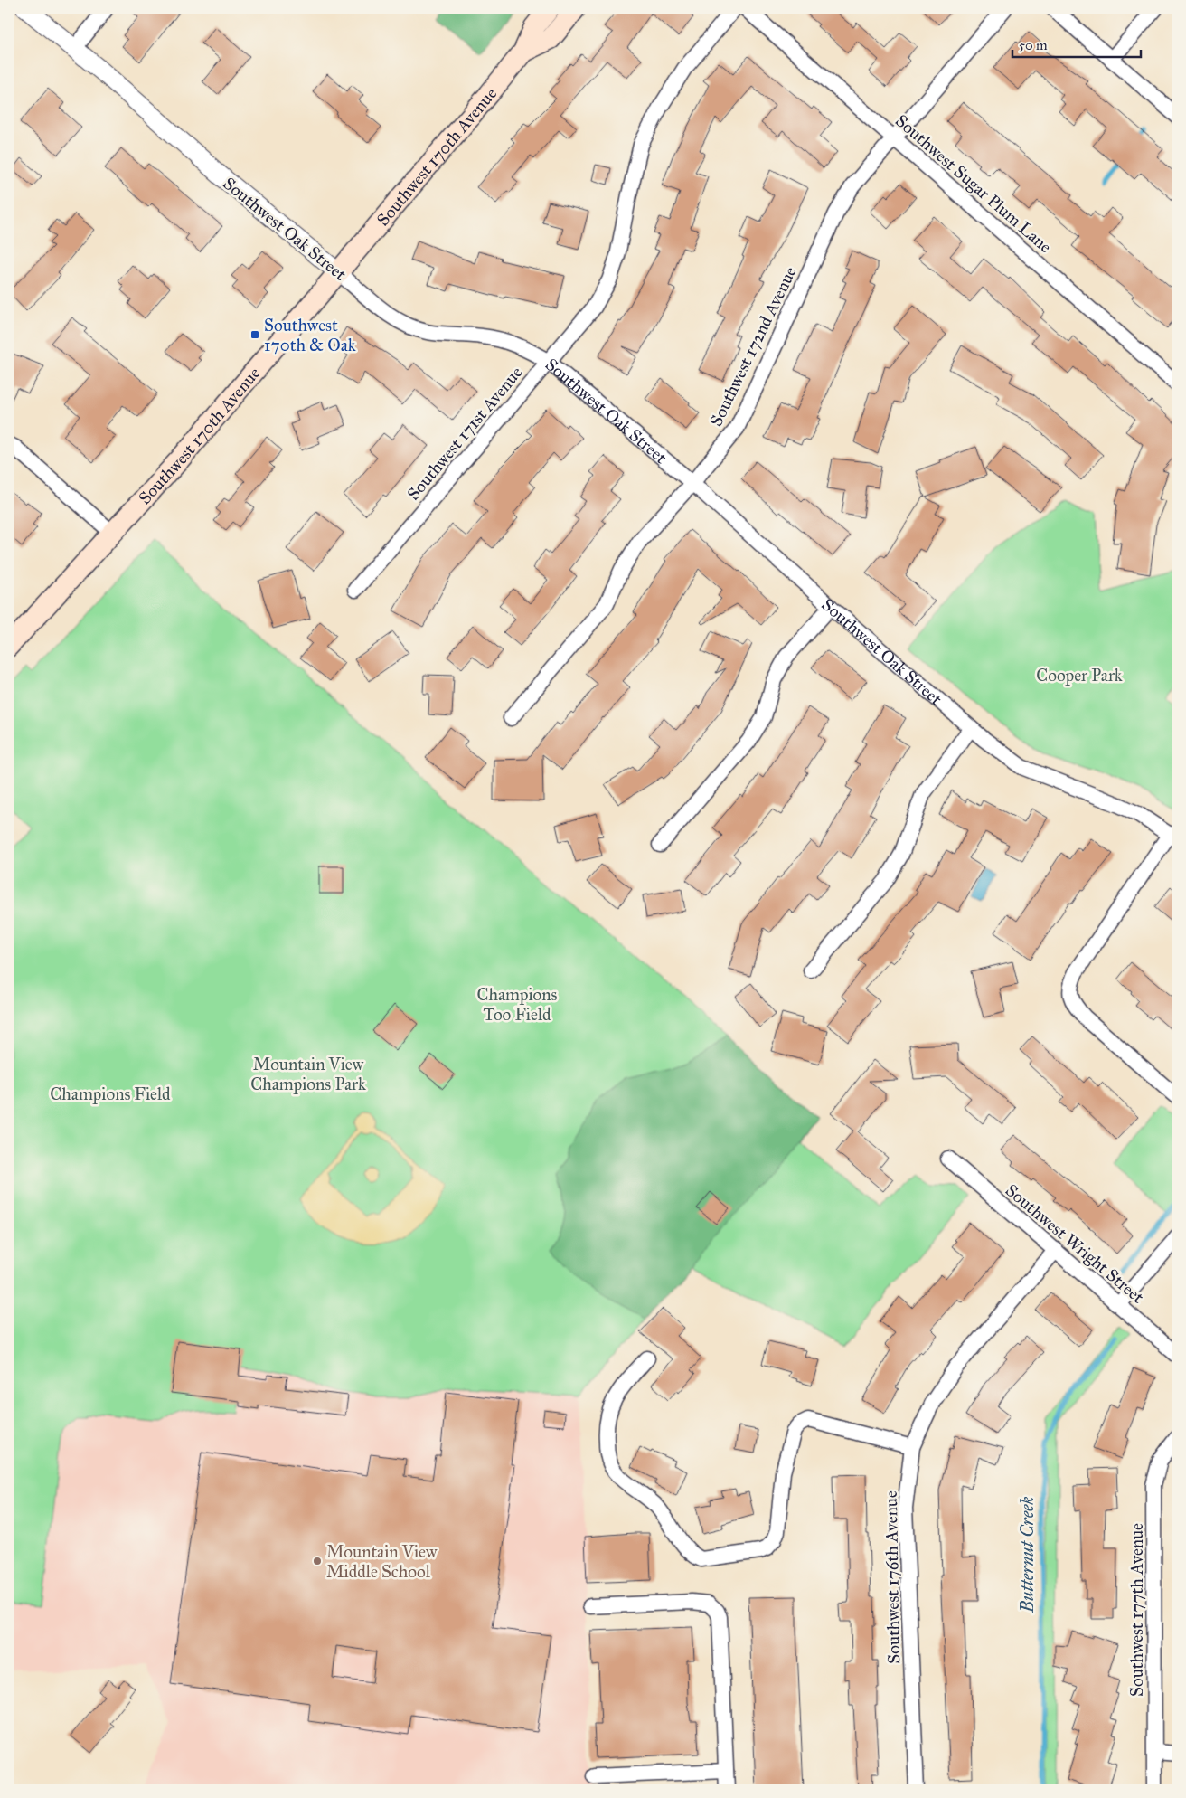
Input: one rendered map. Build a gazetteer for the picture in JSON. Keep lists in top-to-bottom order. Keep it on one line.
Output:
{"streets":{"main road":["Southwest 170th Avenue"],"street":["Southwest Sugar Plum Lane","Southwest Oak Street","Southwest 172nd Avenue","Southwest 171st Avenue","Southwest Wright Street","Southwest 176th Avenue","Southwest 177th Avenue"]},"crossings":[["Southwest 170th Avenue","Southwest Oak Street"],["Southwest Sugar Plum Lane","Southwest 172nd Avenue"],["Southwest Oak Street","Southwest 172nd Avenue"],["Southwest Oak Street","Southwest 171st Avenue"],["Southwest Wright Street","Southwest 176th Avenue"]],"water":["Butternut Creek"],"parks":["Cooper Park","Champions Too Field","Mountain View Champions Park","Champions Field"],"places":{"transit":["Southwest 170th & Oak"],"other":["Mountain View Middle School"]},"scale_bar":"50 m"}
